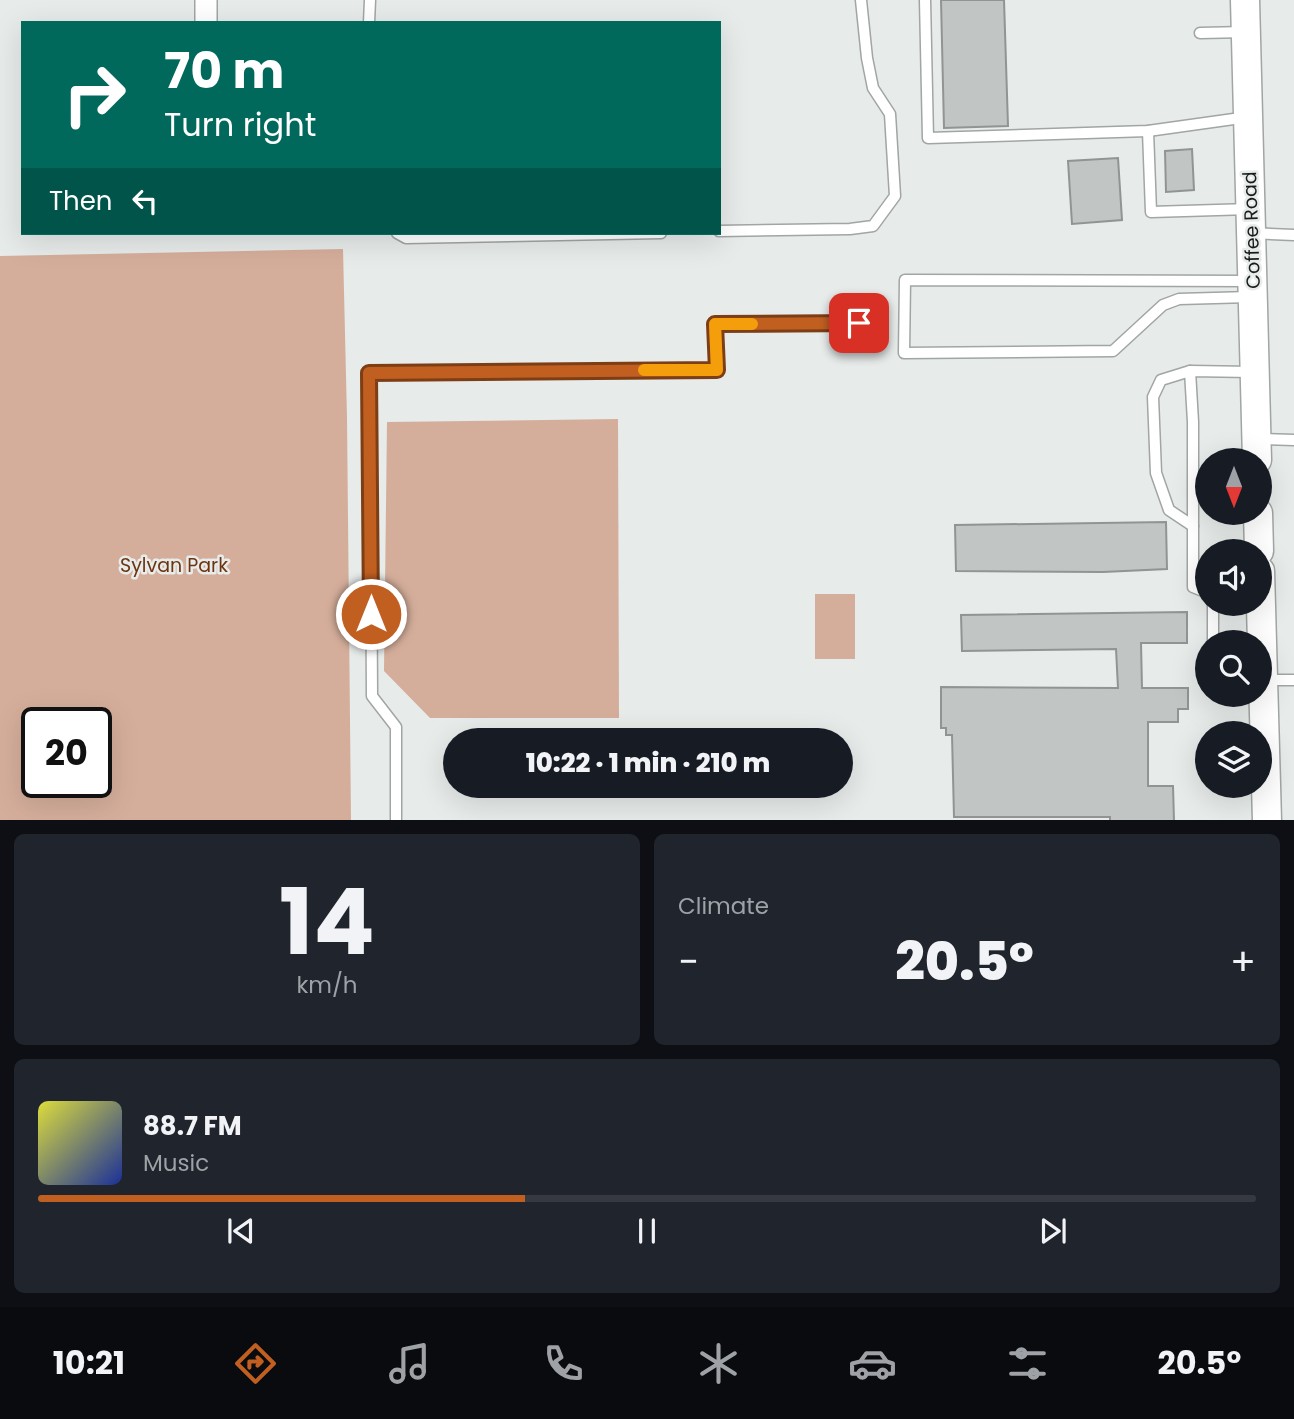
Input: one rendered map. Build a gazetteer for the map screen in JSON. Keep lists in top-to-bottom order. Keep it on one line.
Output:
{"streets":{"main road":["Coffee Road"]},"parks":["Sylvan Park"],"north":"bottom","page":{"turn":["70 m","Turn right"],"then":"Then","limit":"20","trip":"10:22 · 1 min · 210 m","tile":[["14","km/h"],"Climate"],"heat":["−","20.5°","+"],"song":["88.7 FM","Music"],"tabs":["10:21","20.5°"]}}
